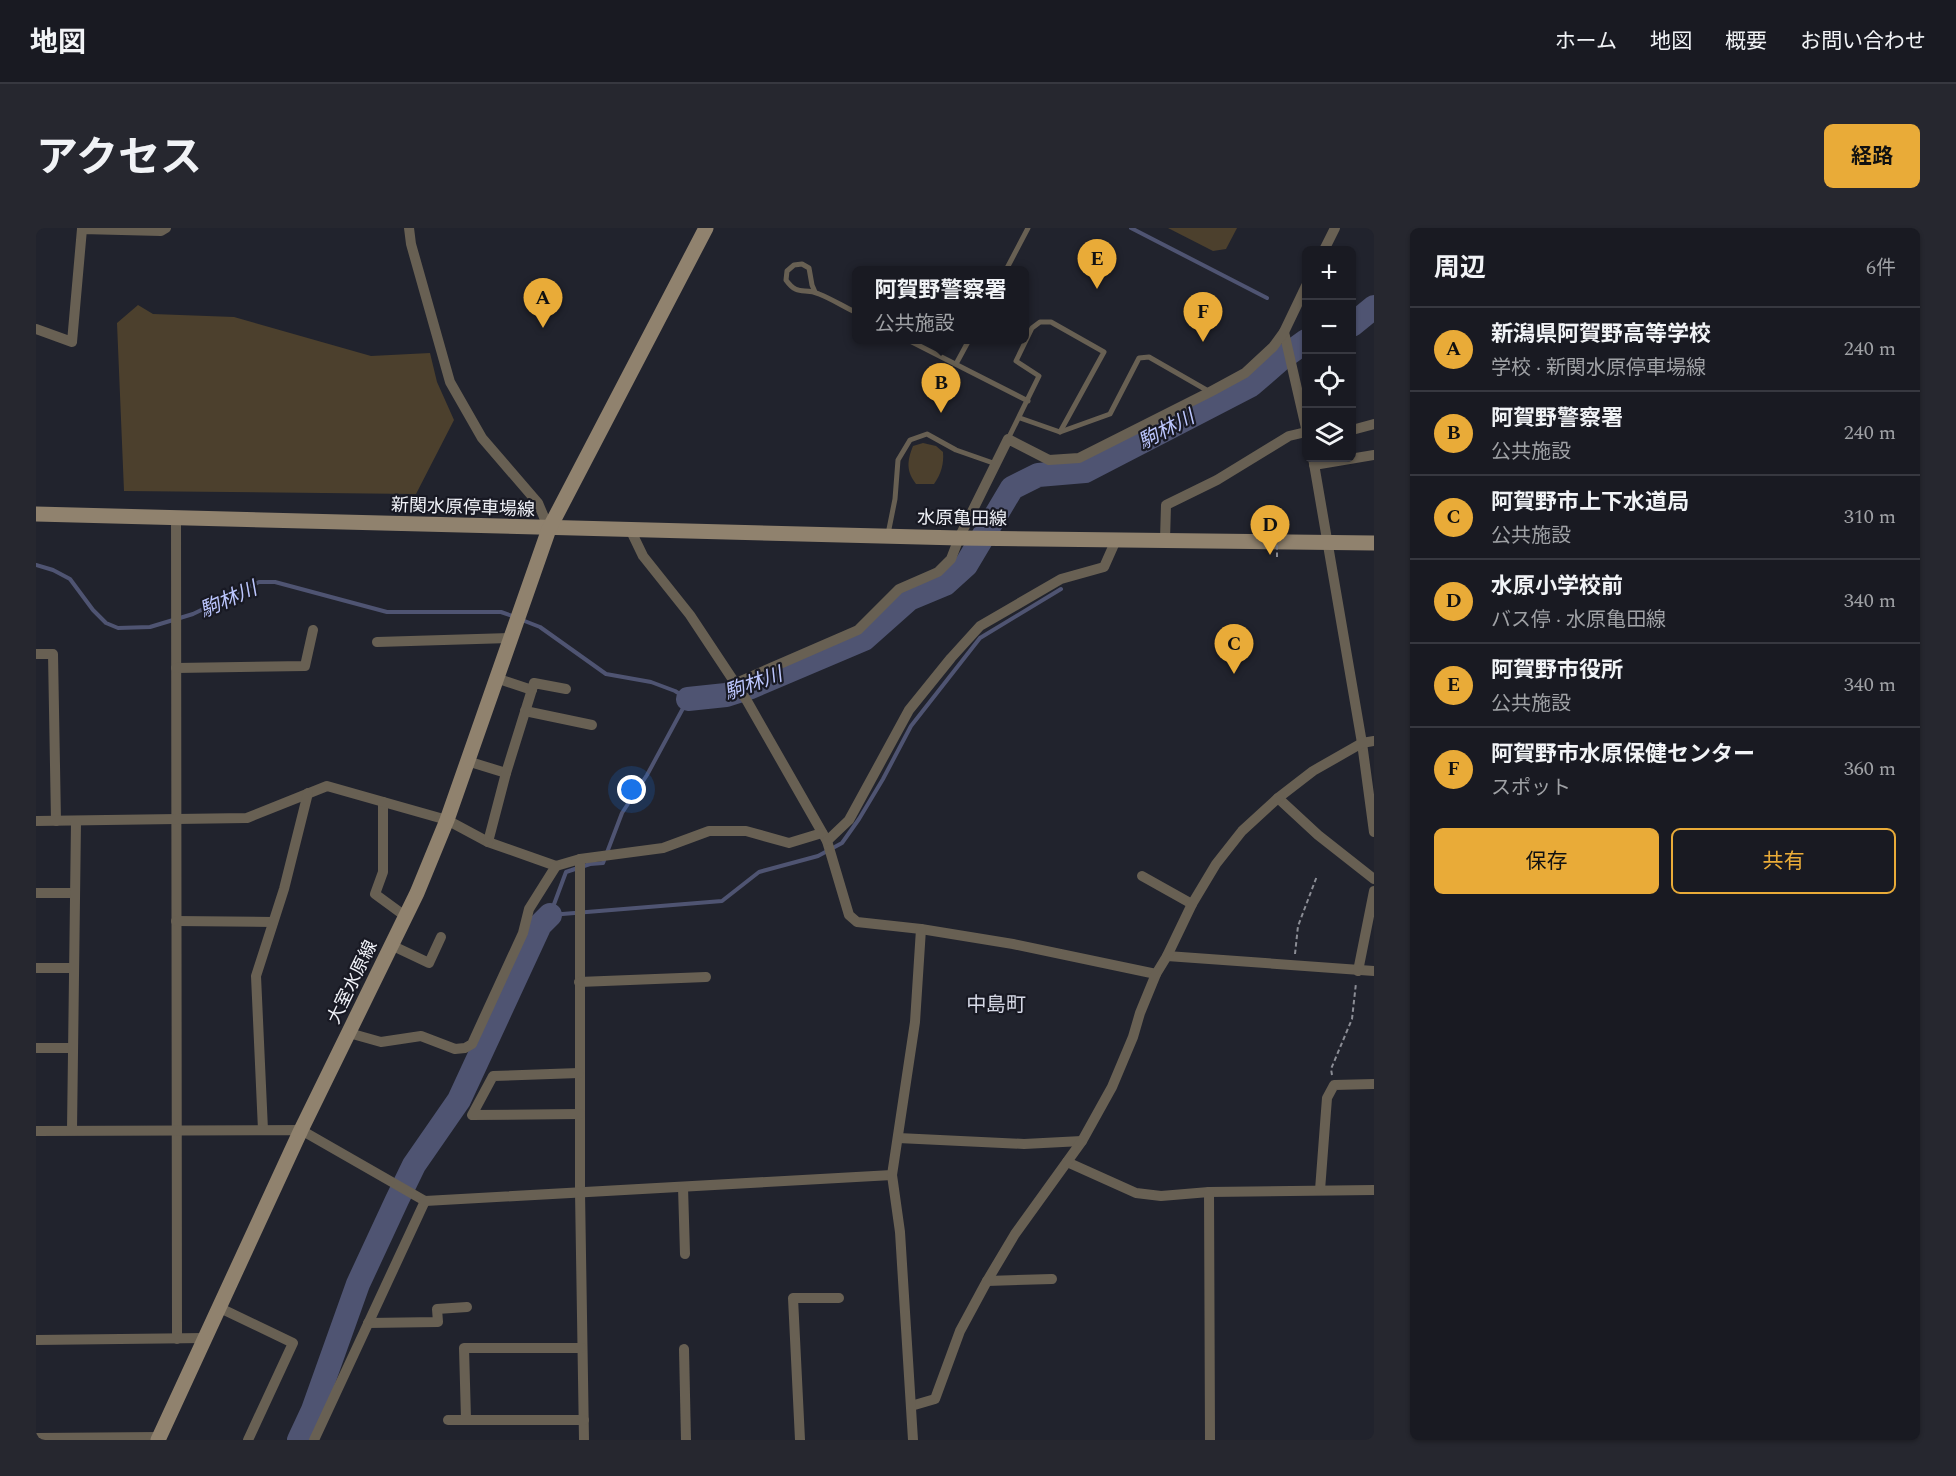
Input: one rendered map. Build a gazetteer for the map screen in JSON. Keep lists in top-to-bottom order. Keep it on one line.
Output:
{"streets":{"main road":["新関水原停車場線","水原亀田線","大室水原線"]},"crossings":[["新関水原停車場線","水原亀田線"],["新関水原停車場線","大室水原線"],["水原亀田線","大室水原線"]],"districts":["中島町"],"water":["駒林川"],"page":{"header":"地図","nav":["ホーム","地図","概要","お問い合わせ"],"title":"アクセス","buttons":["経路",["保存","共有"]],"heading":["周辺","6件"],"pins":["E","A","F","B","D","C"],"map_buttons":["+","−"],"popup":["阿賀野警察署","公共施設"],"list":[{"mark":"A","name":"新潟県阿賀野高等学校","note":"学校 · 新関水原停車場線","value":"240 m"},{"mark":"B","name":"阿賀野警察署","note":"公共施設","value":"240 m"},{"mark":"C","name":"阿賀野市上下水道局","note":"公共施設","value":"310 m"},{"mark":"D","name":"水原小学校前","note":"バス停 · 水原亀田線","value":"340 m"},{"mark":"E","name":"阿賀野市役所","note":"公共施設","value":"340 m"},{"mark":"F","name":"阿賀野市水原保健センター","note":"スポット","value":"360 m"}]}}
